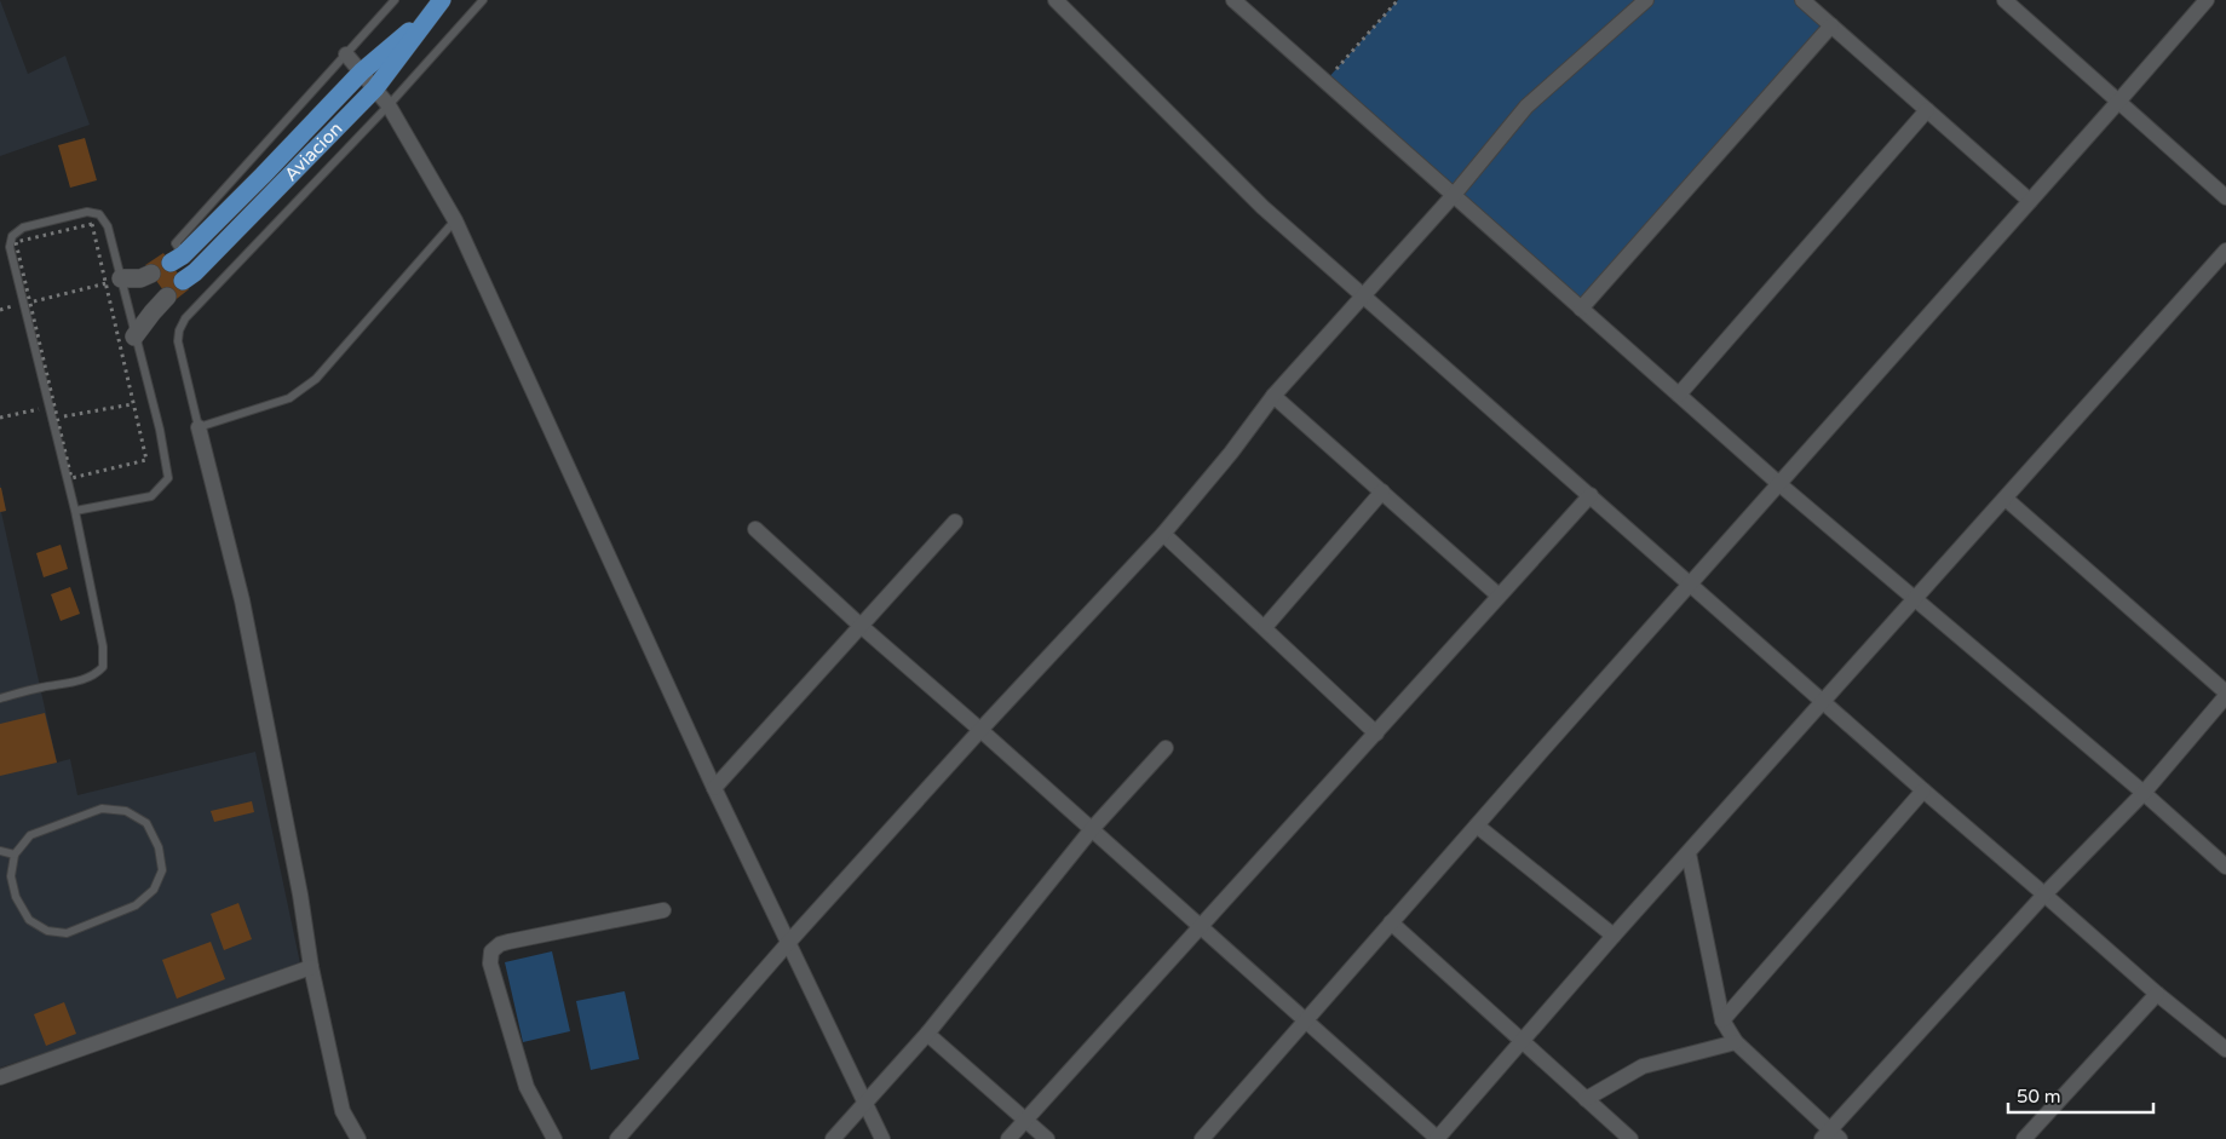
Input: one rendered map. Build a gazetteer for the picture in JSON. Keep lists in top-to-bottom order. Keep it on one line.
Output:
{"streets":{"main road":["Aviacion"]},"scale_bar":"50 m"}
